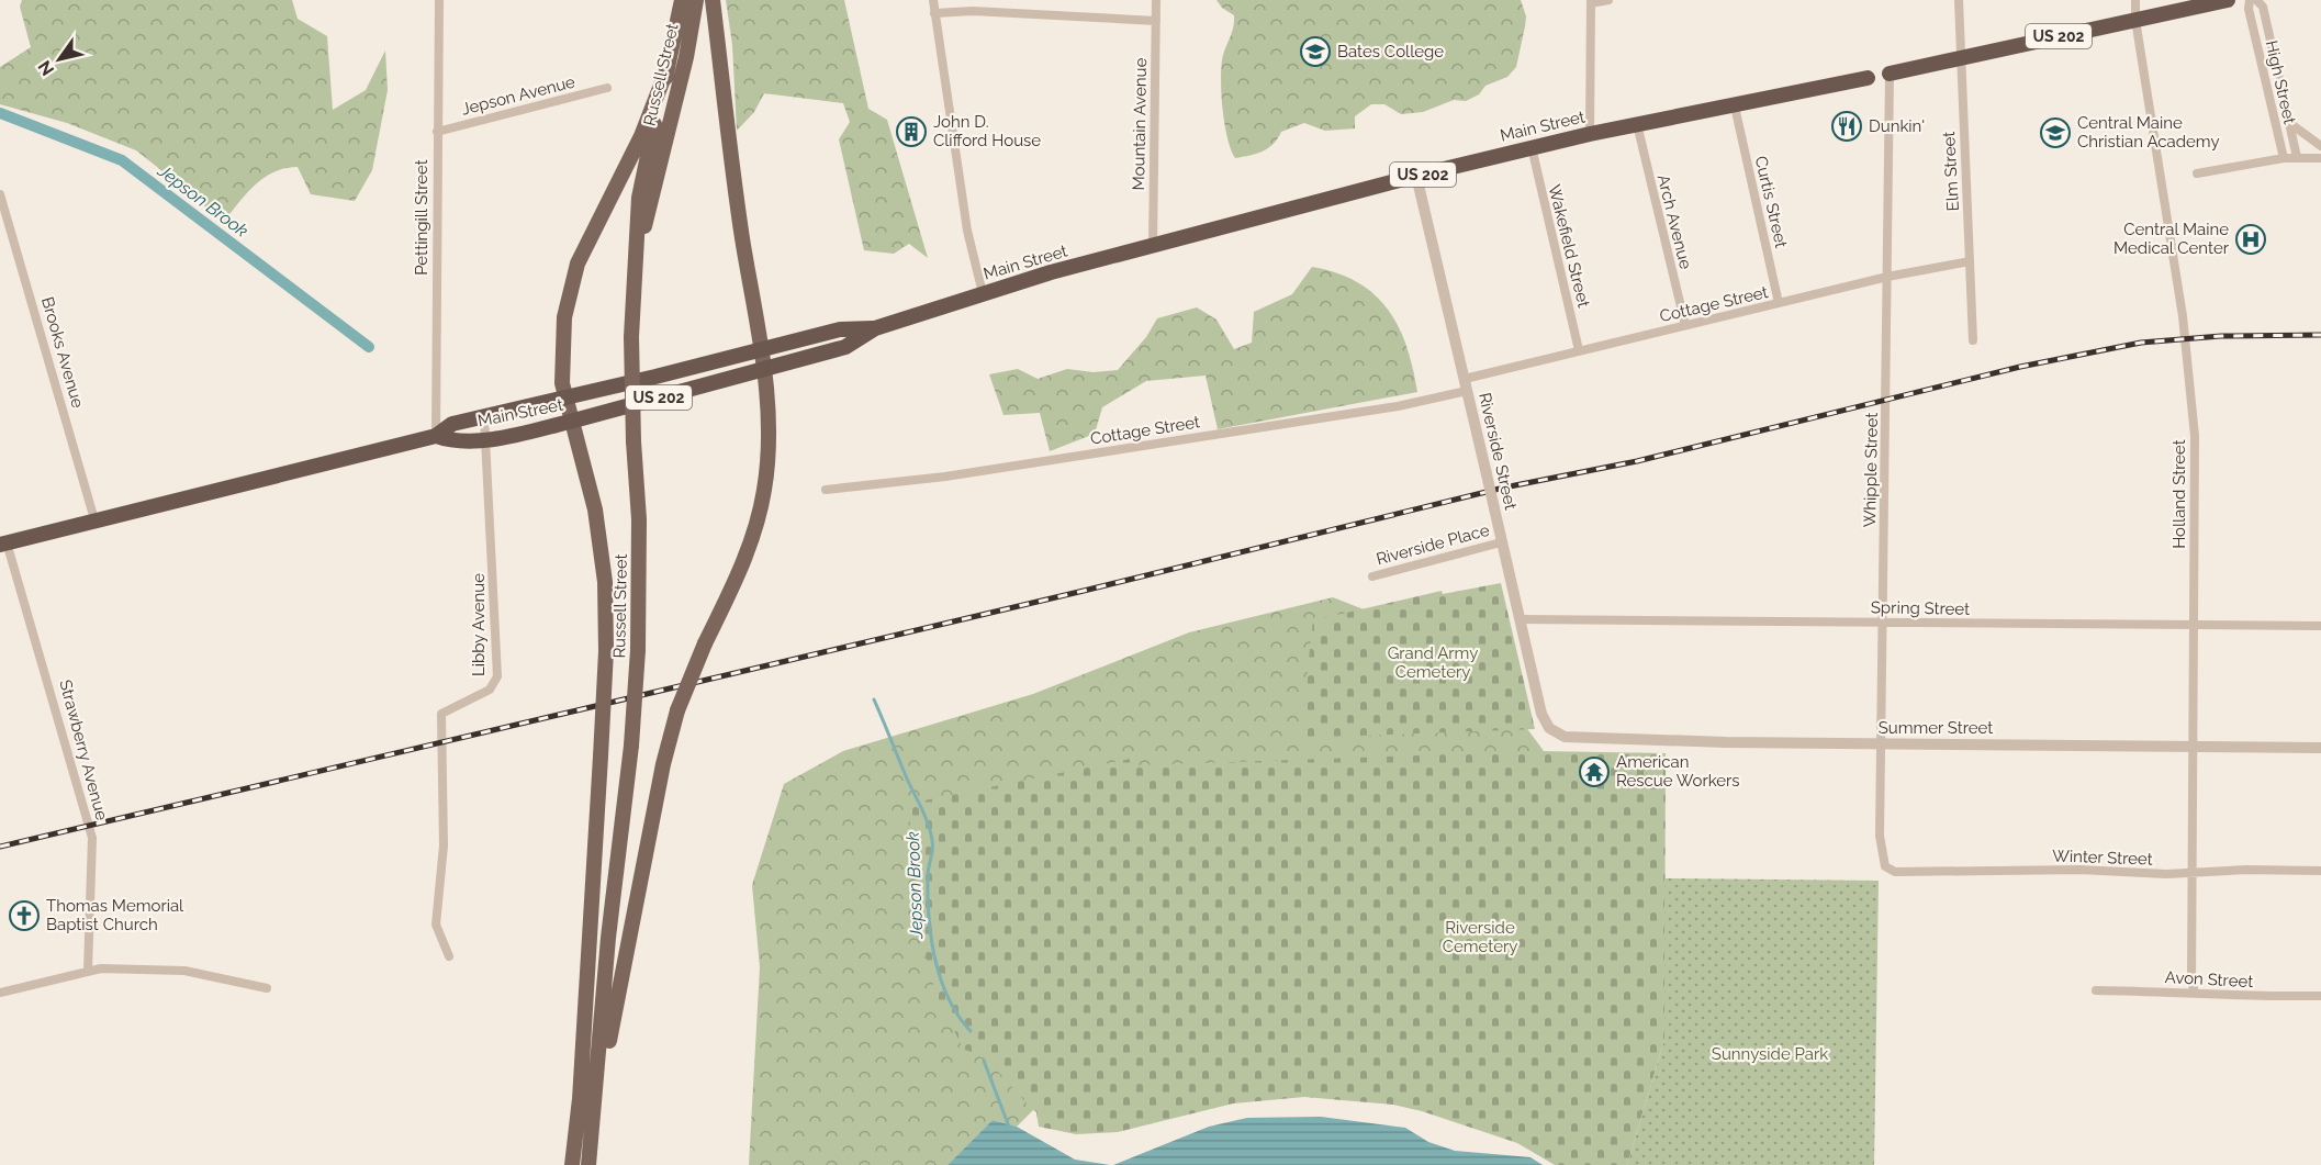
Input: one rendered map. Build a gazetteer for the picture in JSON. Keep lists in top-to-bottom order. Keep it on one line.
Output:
{"streets":{"highway":["US 202","Main Street"],"main road":["Russell Street"],"street":["High Street","Jepson Avenue","Mountain Avenue","Elm Street","Curtis Street","Pettingill Street","Arch Avenue","Wakefield Street","Cottage Street","Brooks Avenue","Riverside Street","Whipple Street","Holland Street","Riverside Place","Spring Street","Libby Avenue","Summer Street","Strawberry Avenue","Winter Street","Avon Street"]},"crossings":[["Jepson Avenue","Pettingill Street"],["Mountain Avenue","Main Street"],["Main Street","Elm Street"],["Main Street","Curtis Street"],["Main Street","Pettingill Street"],["Main Street","Arch Avenue"],["Main Street","Wakefield Street"],["Main Street","Brooks Avenue"],["Main Street","Riverside Street"],["Main Street","Whipple Street"],["Main Street","Holland Street"],["Main Street","Libby Avenue"],["Main Street","Strawberry Avenue"],["Elm Street","Cottage Street"],["Curtis Street","Cottage Street"],["Arch Avenue","Cottage Street"],["Wakefield Street","Cottage Street"],["Cottage Street","Riverside Street"],["Cottage Street","Whipple Street"],["Riverside Street","Riverside Place"],["Riverside Street","Spring Street"],["Riverside Street","Summer Street"],["Whipple Street","Spring Street"],["Whipple Street","Summer Street"],["Whipple Street","Winter Street"],["Holland Street","Spring Street"],["Holland Street","Summer Street"],["Holland Street","Winter Street"],["Holland Street","Avon Street"]],"water":["Jepson Brook"],"parks":["Grand Army Cemetery","Riverside Cemetery","Sunnyside Park"],"places":{"school or university":["Bates College","Central Maine Christian Academy"],"restaurant":["Dunkin'"],"building":["John D. Clifford House"],"hospital":["Central Maine Medical Center"],"temple":["American Rescue Workers"],"church":["Thomas Memorial Baptist Church"]},"north":"bottom left"}
